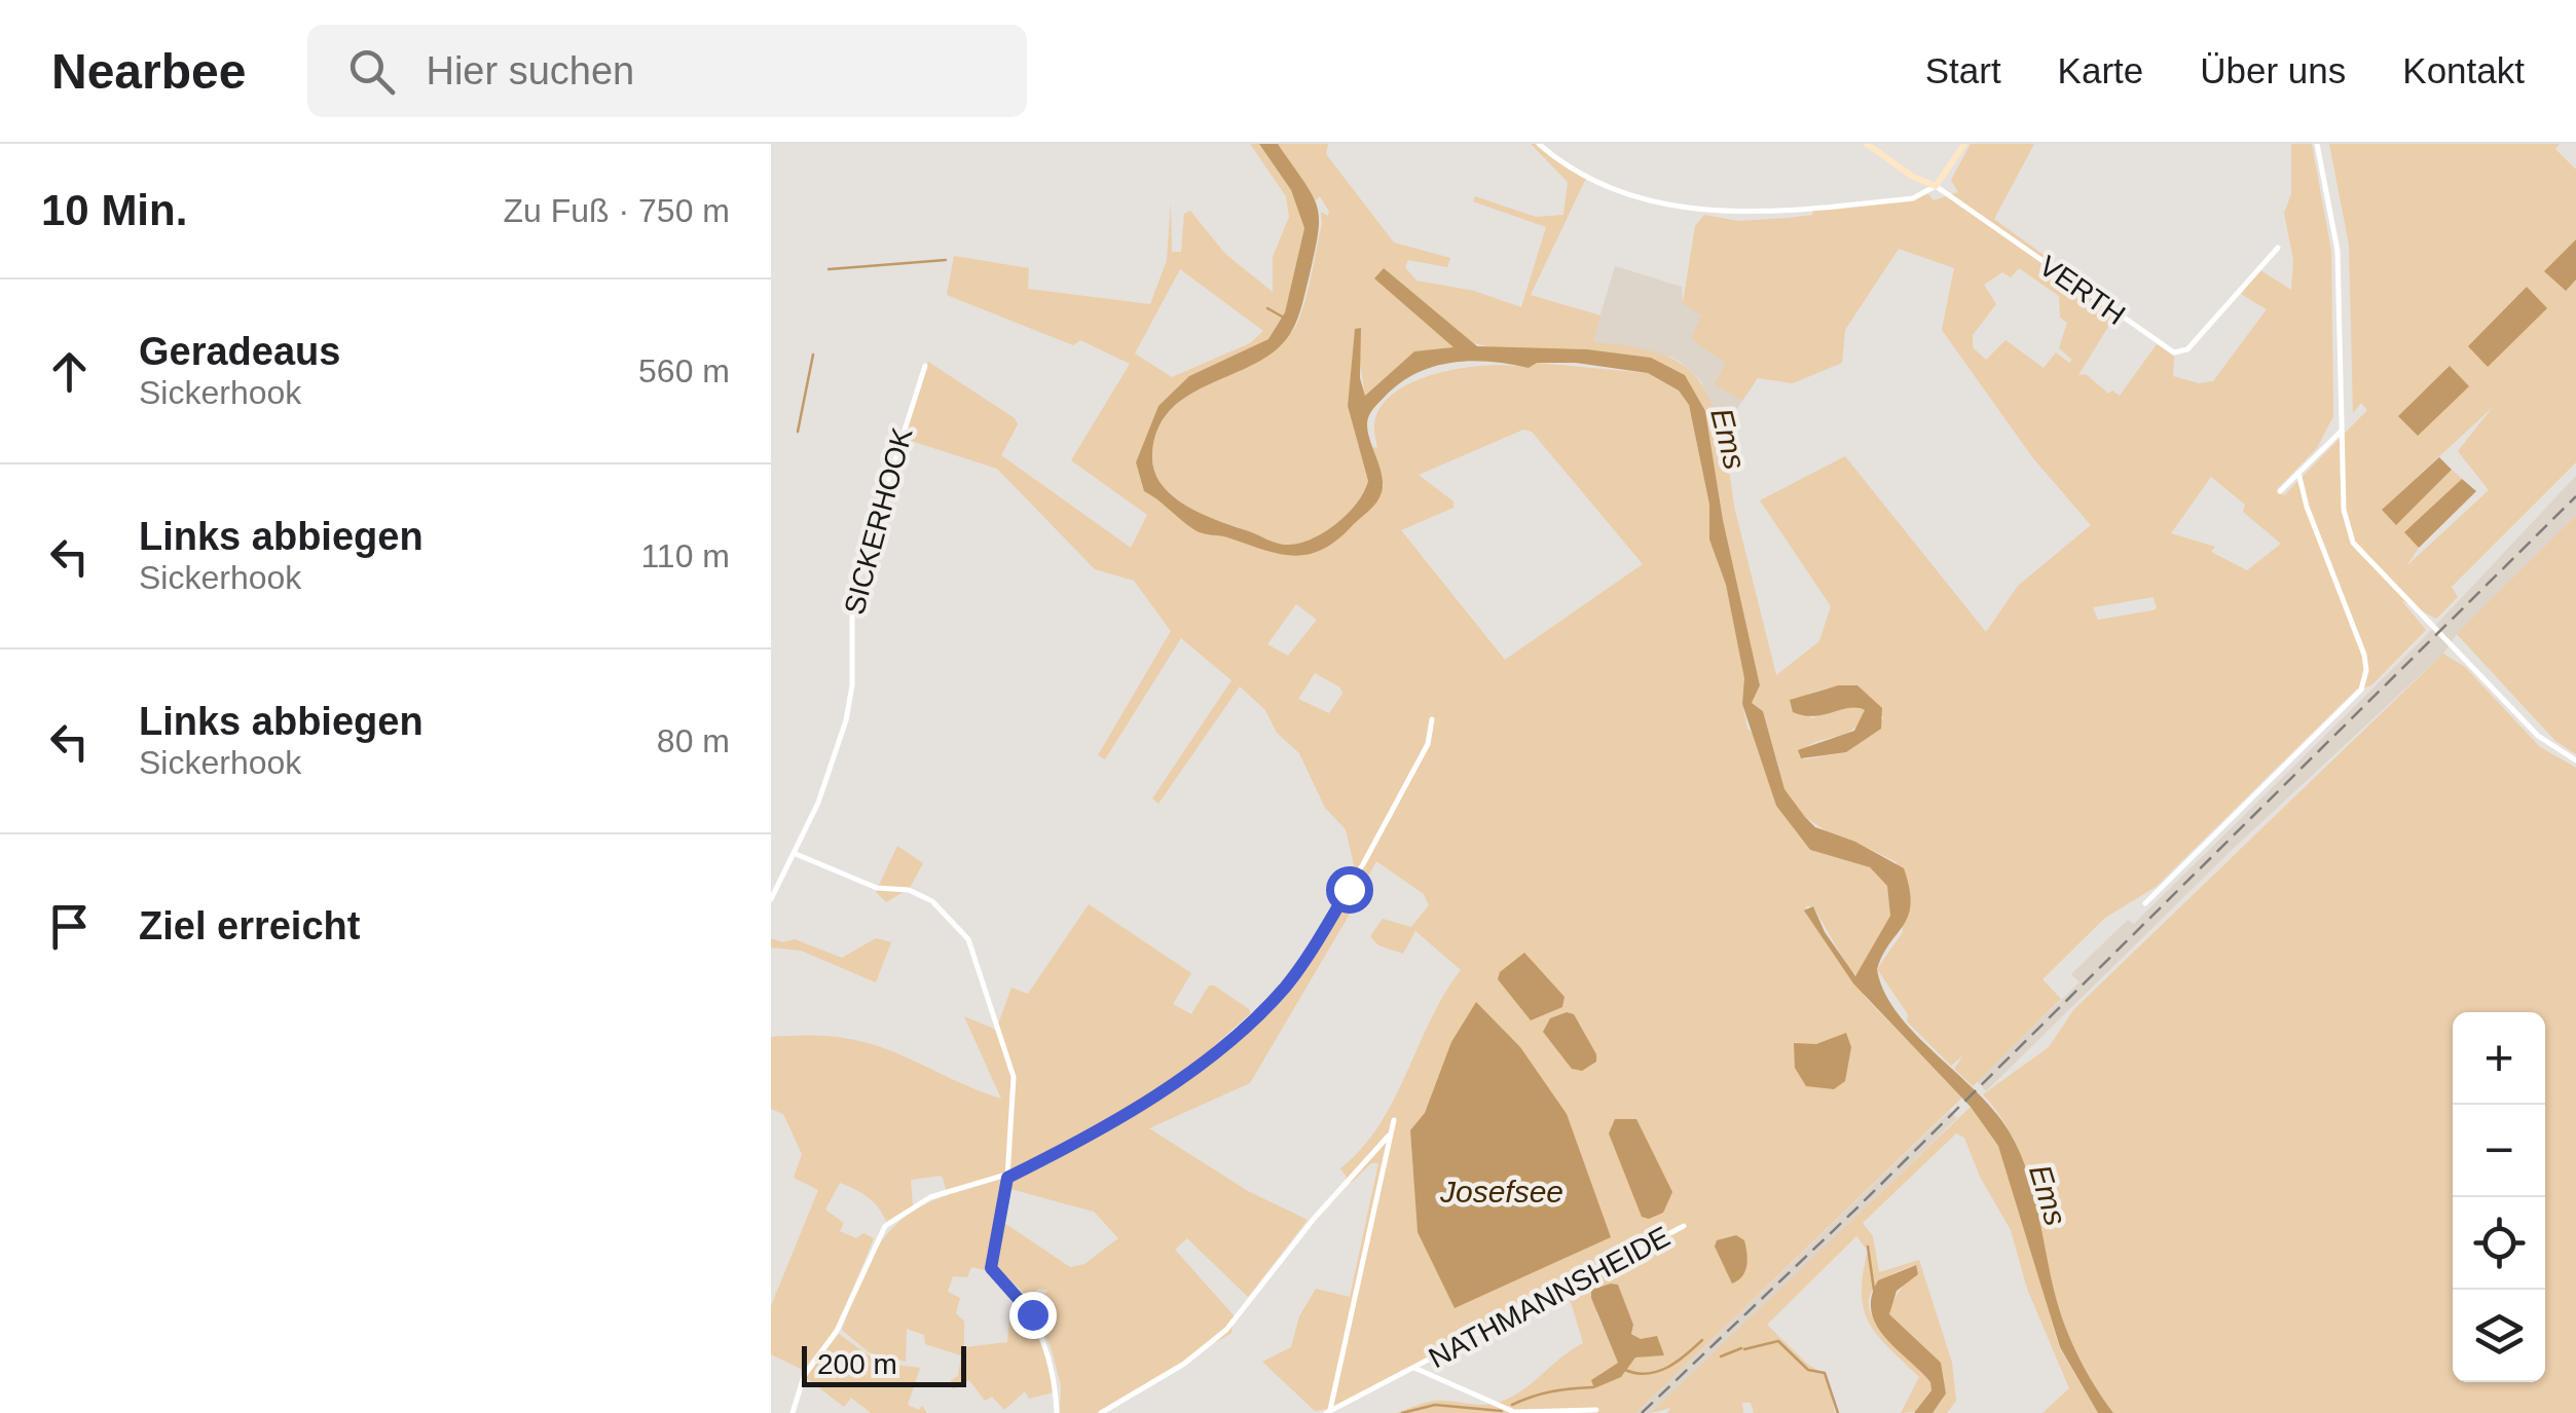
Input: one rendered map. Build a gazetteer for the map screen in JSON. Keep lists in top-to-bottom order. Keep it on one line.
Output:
{"streets":{"street":["VERTH","SICKERHOOK","NATHMANNSHEIDE"]},"water":["Ems","Josefsee"],"scale_bar":"200 m","page":{"header":"Nearbee","search":"Hier suchen","nav":["Start","Karte","Über uns","Kontakt"],"heading":["10 Min.","Zu Fuß · 750 m"],"list":[["Geradeaus","Sickerhook","560 m"],["Links abbiegen","Sickerhook","110 m"],["Links abbiegen","Sickerhook","80 m"],"Ziel erreicht"],"map_buttons":["+","−"],"scale":"200 m"}}
